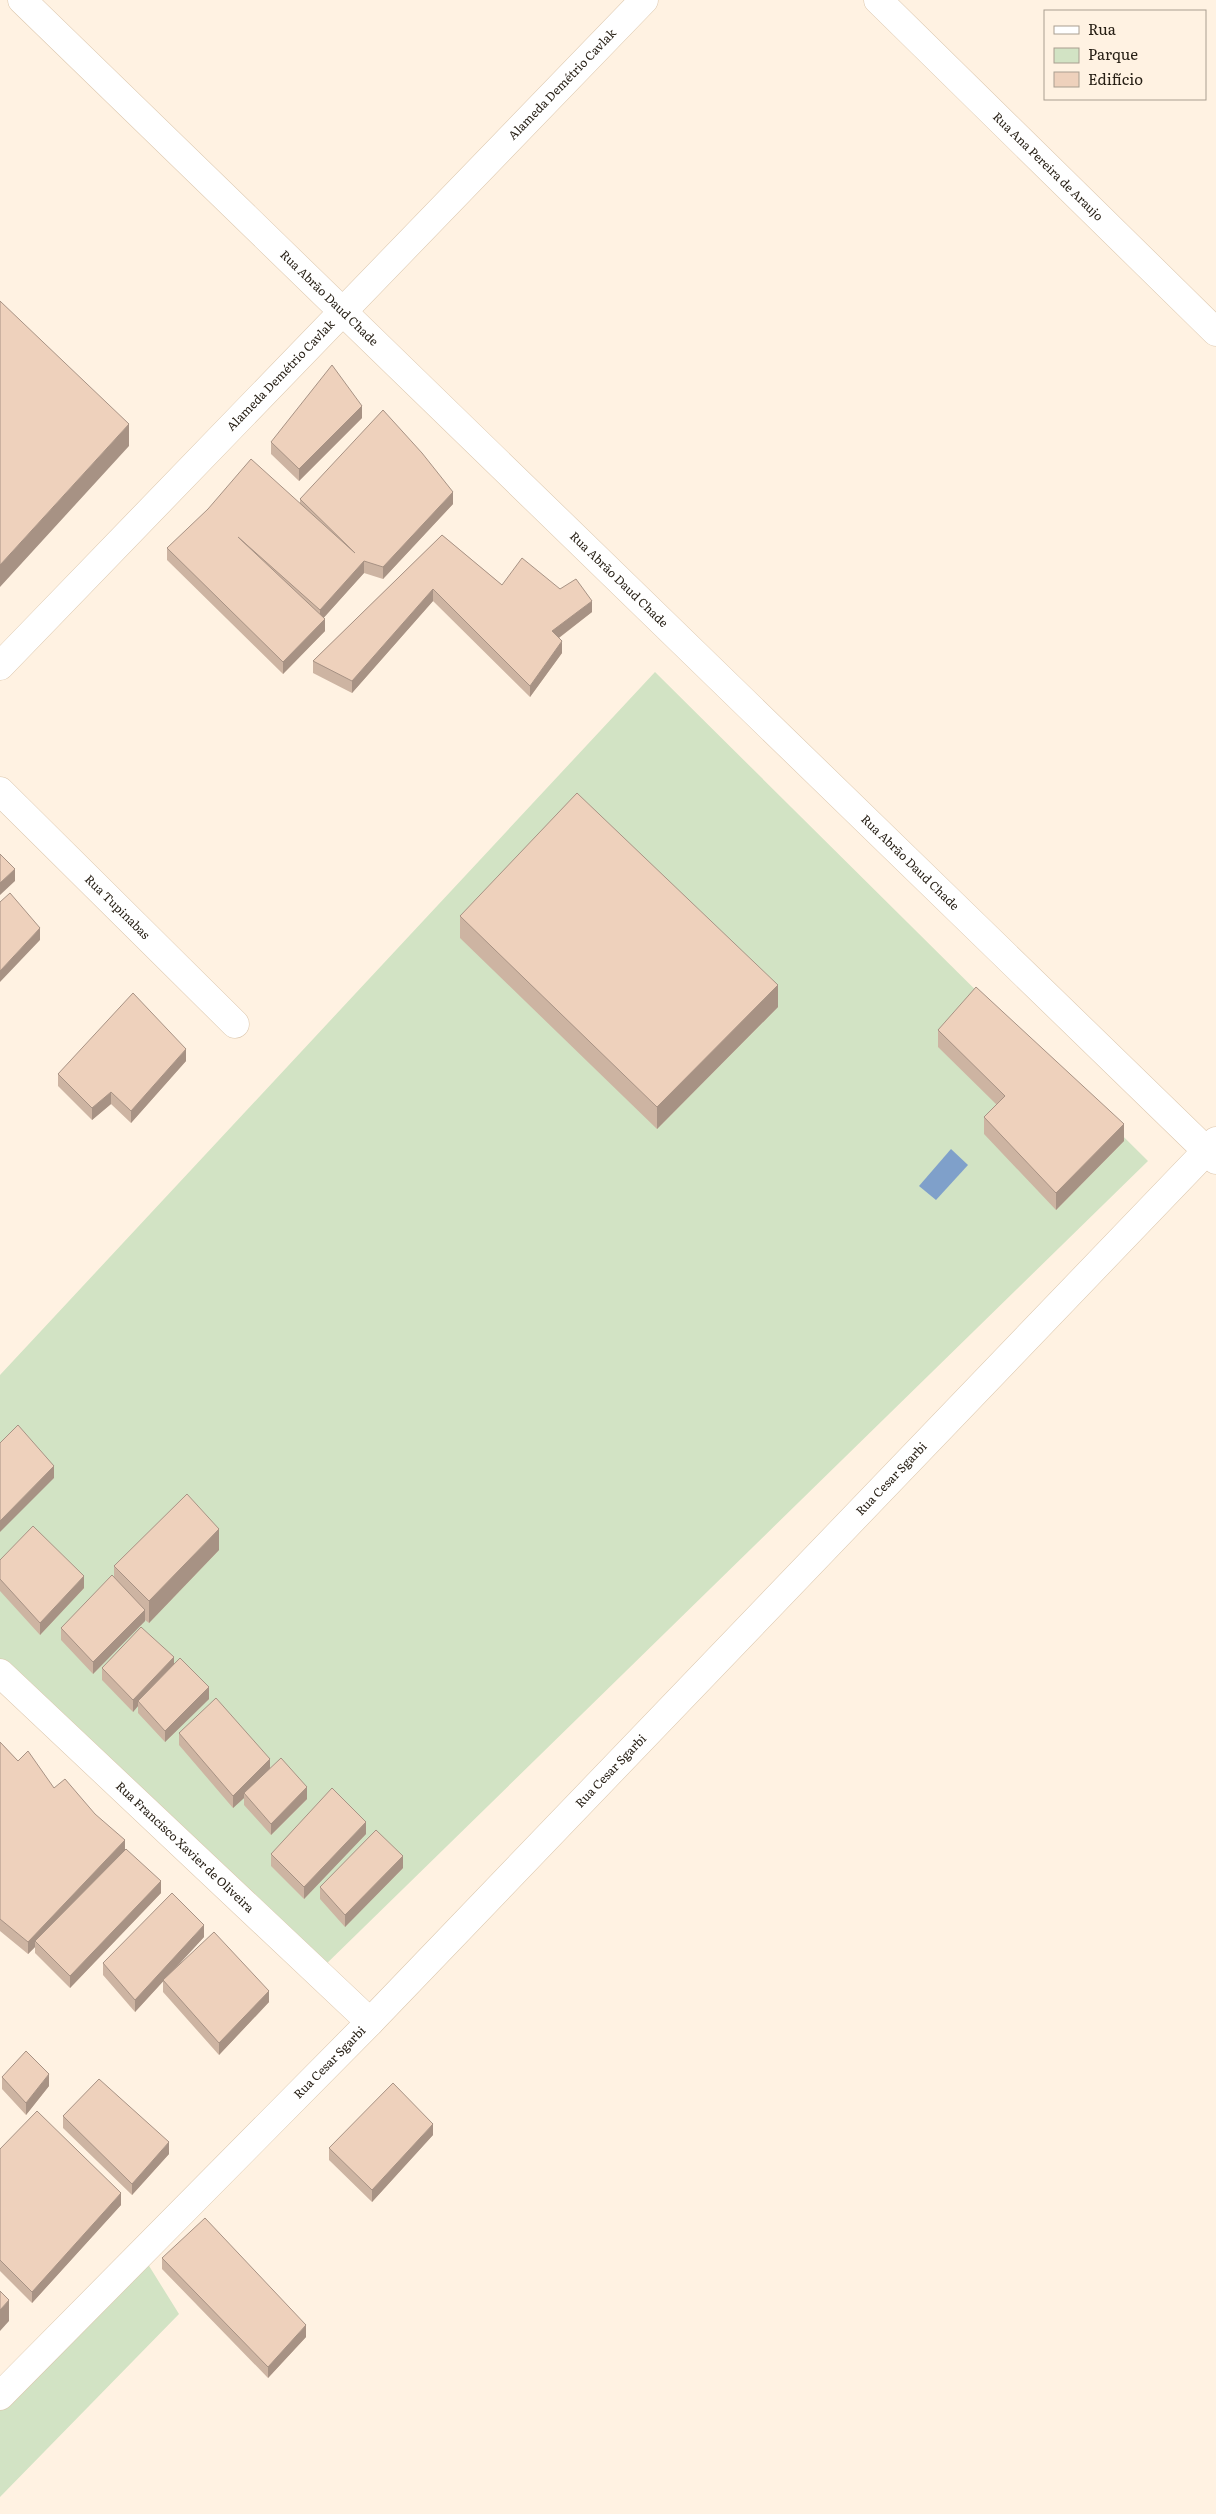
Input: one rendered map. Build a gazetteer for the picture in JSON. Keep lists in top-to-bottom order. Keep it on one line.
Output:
{"streets":{"street":["Alameda Demétrio Cavlak","Rua Ana Pereira de Araujo","Rua Abrão Daud Chade","Rua Tupinabas","Rua Cesar Sgarbi","Rua Francisco Xavier de Oliveira"]},"crossings":[["Alameda Demétrio Cavlak","Rua Abrão Daud Chade"],["Rua Abrão Daud Chade","Rua Cesar Sgarbi"],["Rua Cesar Sgarbi","Rua Francisco Xavier de Oliveira"]],"legend":["Rua","Parque","Edifício"]}
